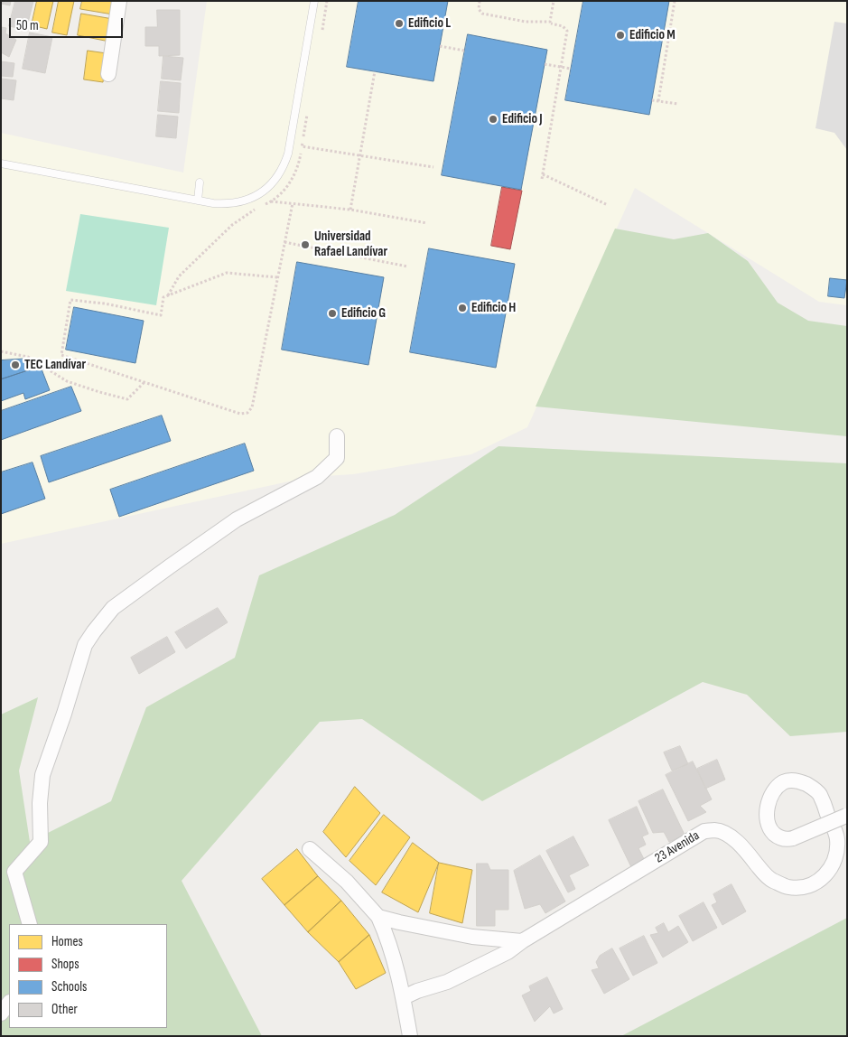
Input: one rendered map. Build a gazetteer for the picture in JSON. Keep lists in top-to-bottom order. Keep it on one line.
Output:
{"streets":{"street":["23 Avenida"]},"places":["Edificio L","Edificio M","Edificio J","Universidad Rafael Landívar","Edificio H","Edificio G","TEC Landívar"],"legend":["Homes","Shops","Schools","Other"],"scale_bar":"50 m"}
